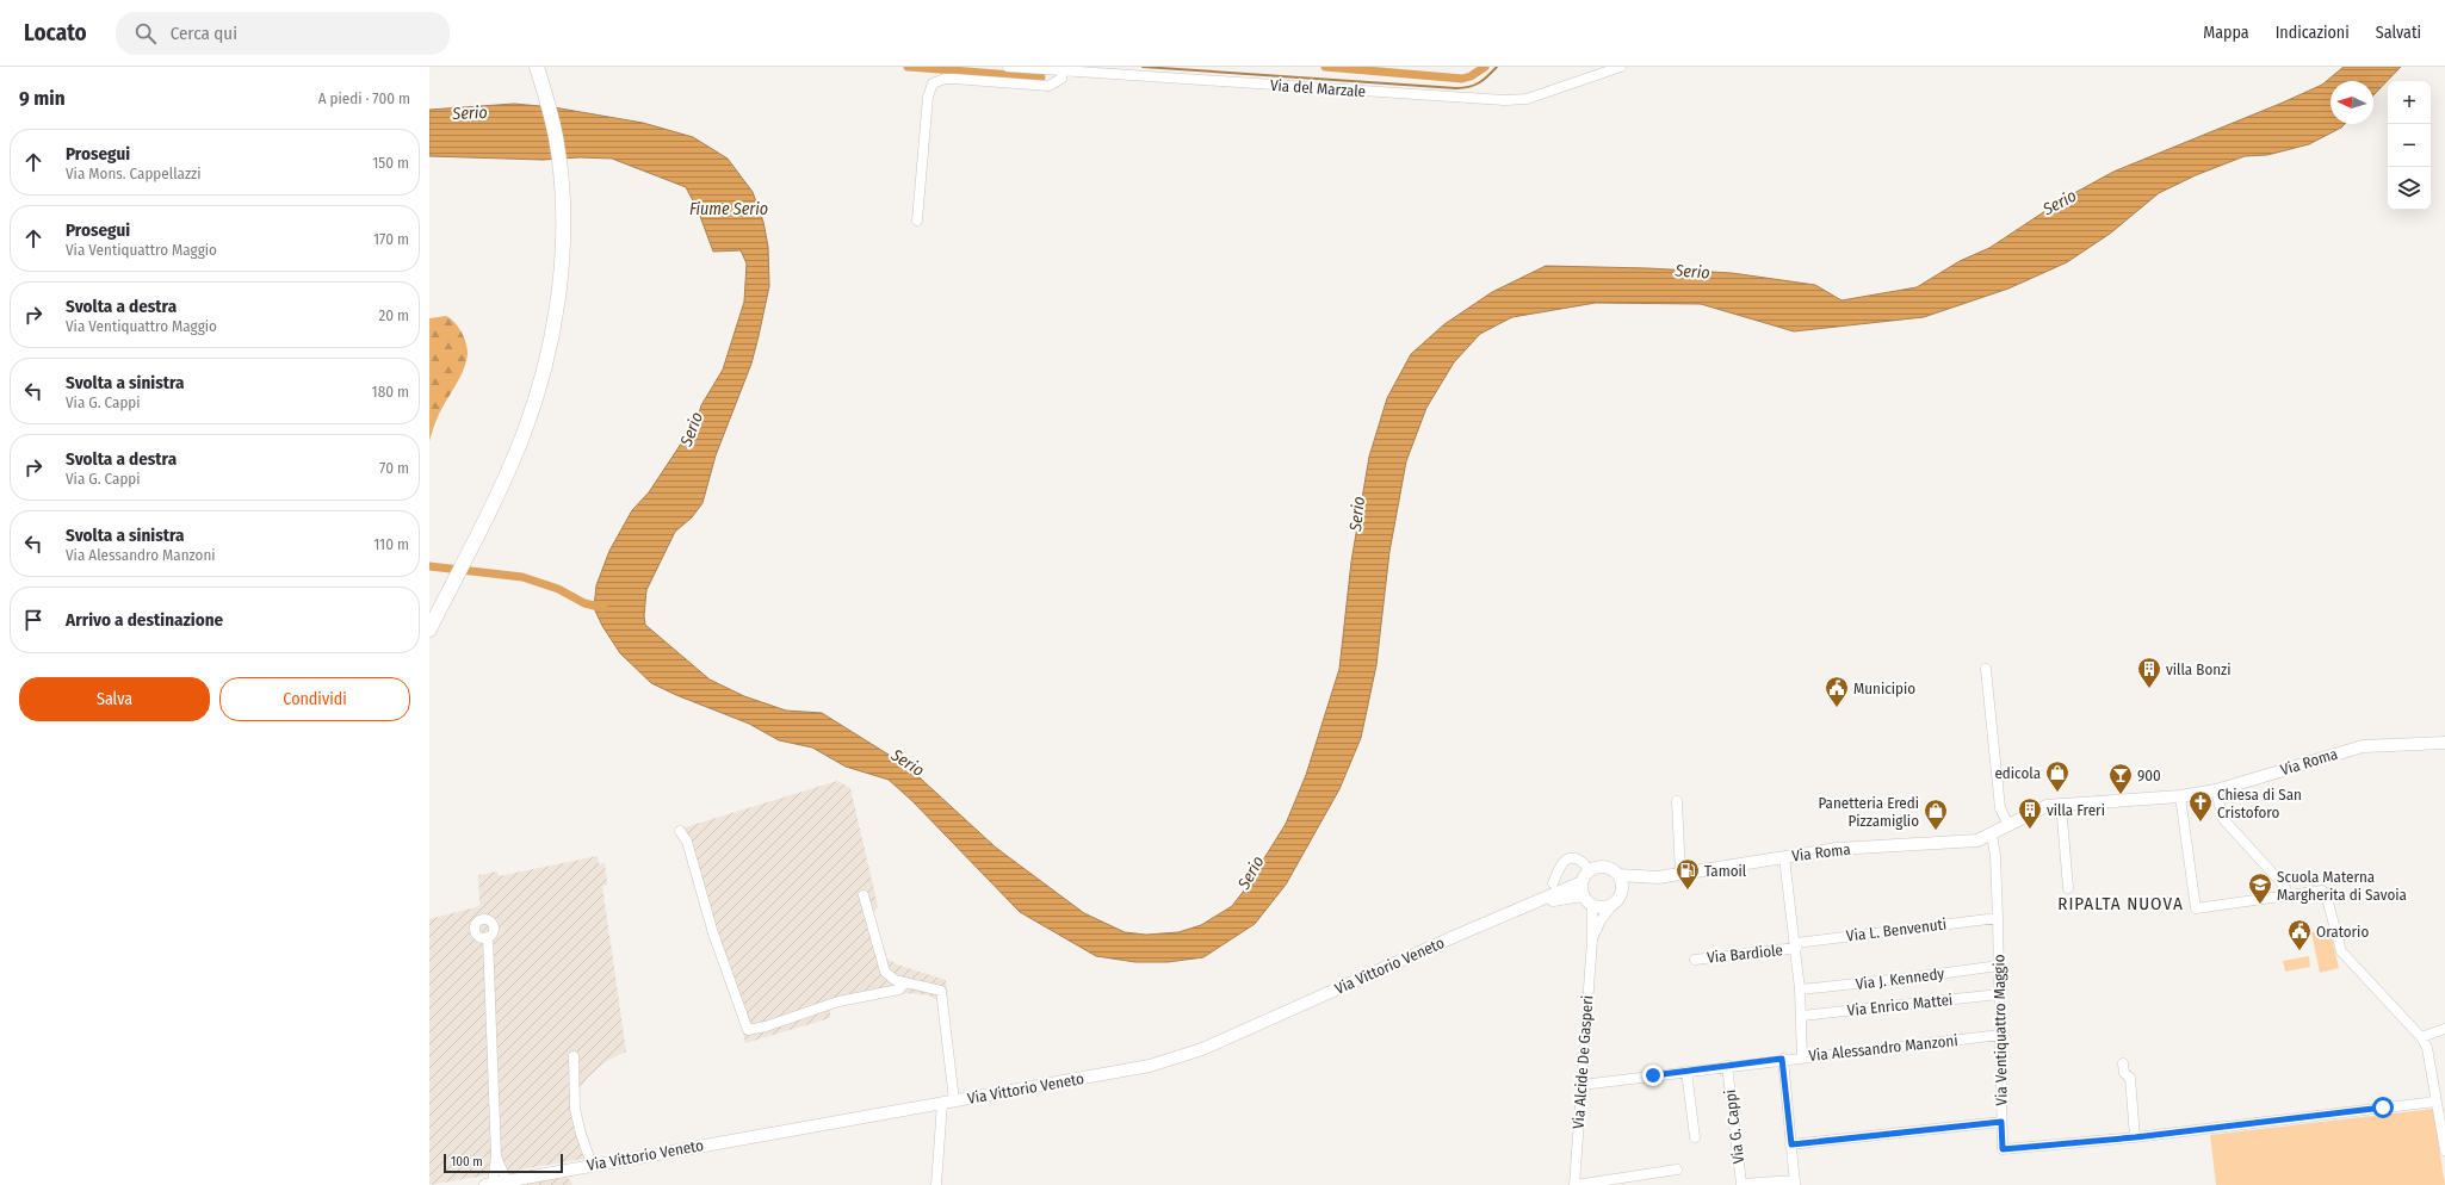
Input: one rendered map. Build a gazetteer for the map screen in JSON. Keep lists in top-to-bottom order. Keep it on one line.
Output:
{"streets":{"main road":["Via Roma","Via Vittorio Veneto"],"street":["Via del Marzale","Via L. Benvenuti","Via Bardiole","Via J. Kennedy","Via Enrico Mattei","Via Ventiquattro Maggio","Via Alessandro Manzoni","Via Alcide De Gasperi","Via G. Cappi"]},"crossings":[["Via Roma","Via Bardiole"],["Via Roma","Via Ventiquattro Maggio"],["Via L. Benvenuti","Via Bardiole"],["Via L. Benvenuti","Via Ventiquattro Maggio"],["Via Bardiole","Via J. Kennedy"],["Via Bardiole","Via Enrico Mattei"],["Via Bardiole","Via Alessandro Manzoni"],["Via J. Kennedy","Via Ventiquattro Maggio"],["Via Enrico Mattei","Via Ventiquattro Maggio"],["Via Ventiquattro Maggio","Via Alessandro Manzoni"],["Via Alessandro Manzoni","Via Alcide De Gasperi"],["Via Alessandro Manzoni","Via G. Cappi"]],"districts":["RIPALTA NUOVA"],"water":["Serio","Fiume Serio"],"places":{"building":["villa Bonzi","villa Freri"],"public building":["Municipio","Oratorio"],"shop":["edicola","Panetteria Eredi Pizzamiglio"],"bar":["900"],"church":["Chiesa di San Cristoforo"],"fuel station":["Tamoil"],"school or university":["Scuola Materna Margherita di Savoia"]},"scale_bar":"100 m","north":"left","page":{"header":"Locato","search":"Cerca qui","nav":["Mappa","Indicazioni","Salvati"],"heading":["9 min","A piedi · 700 m"],"map_buttons":["+","−"],"list":[["Prosegui","Via Mons. Cappellazzi","150 m"],["Prosegui","Via Ventiquattro Maggio","170 m"],["Svolta a destra","Via Ventiquattro Maggio","20 m"],["Svolta a sinistra","Via G. Cappi","180 m"],["Svolta a destra","Via G. Cappi","70 m"],["Svolta a sinistra","Via Alessandro Manzoni","110 m"],"Arrivo a destinazione"],"buttons":["Salva","Condividi"],"scale":"100 m"}}
